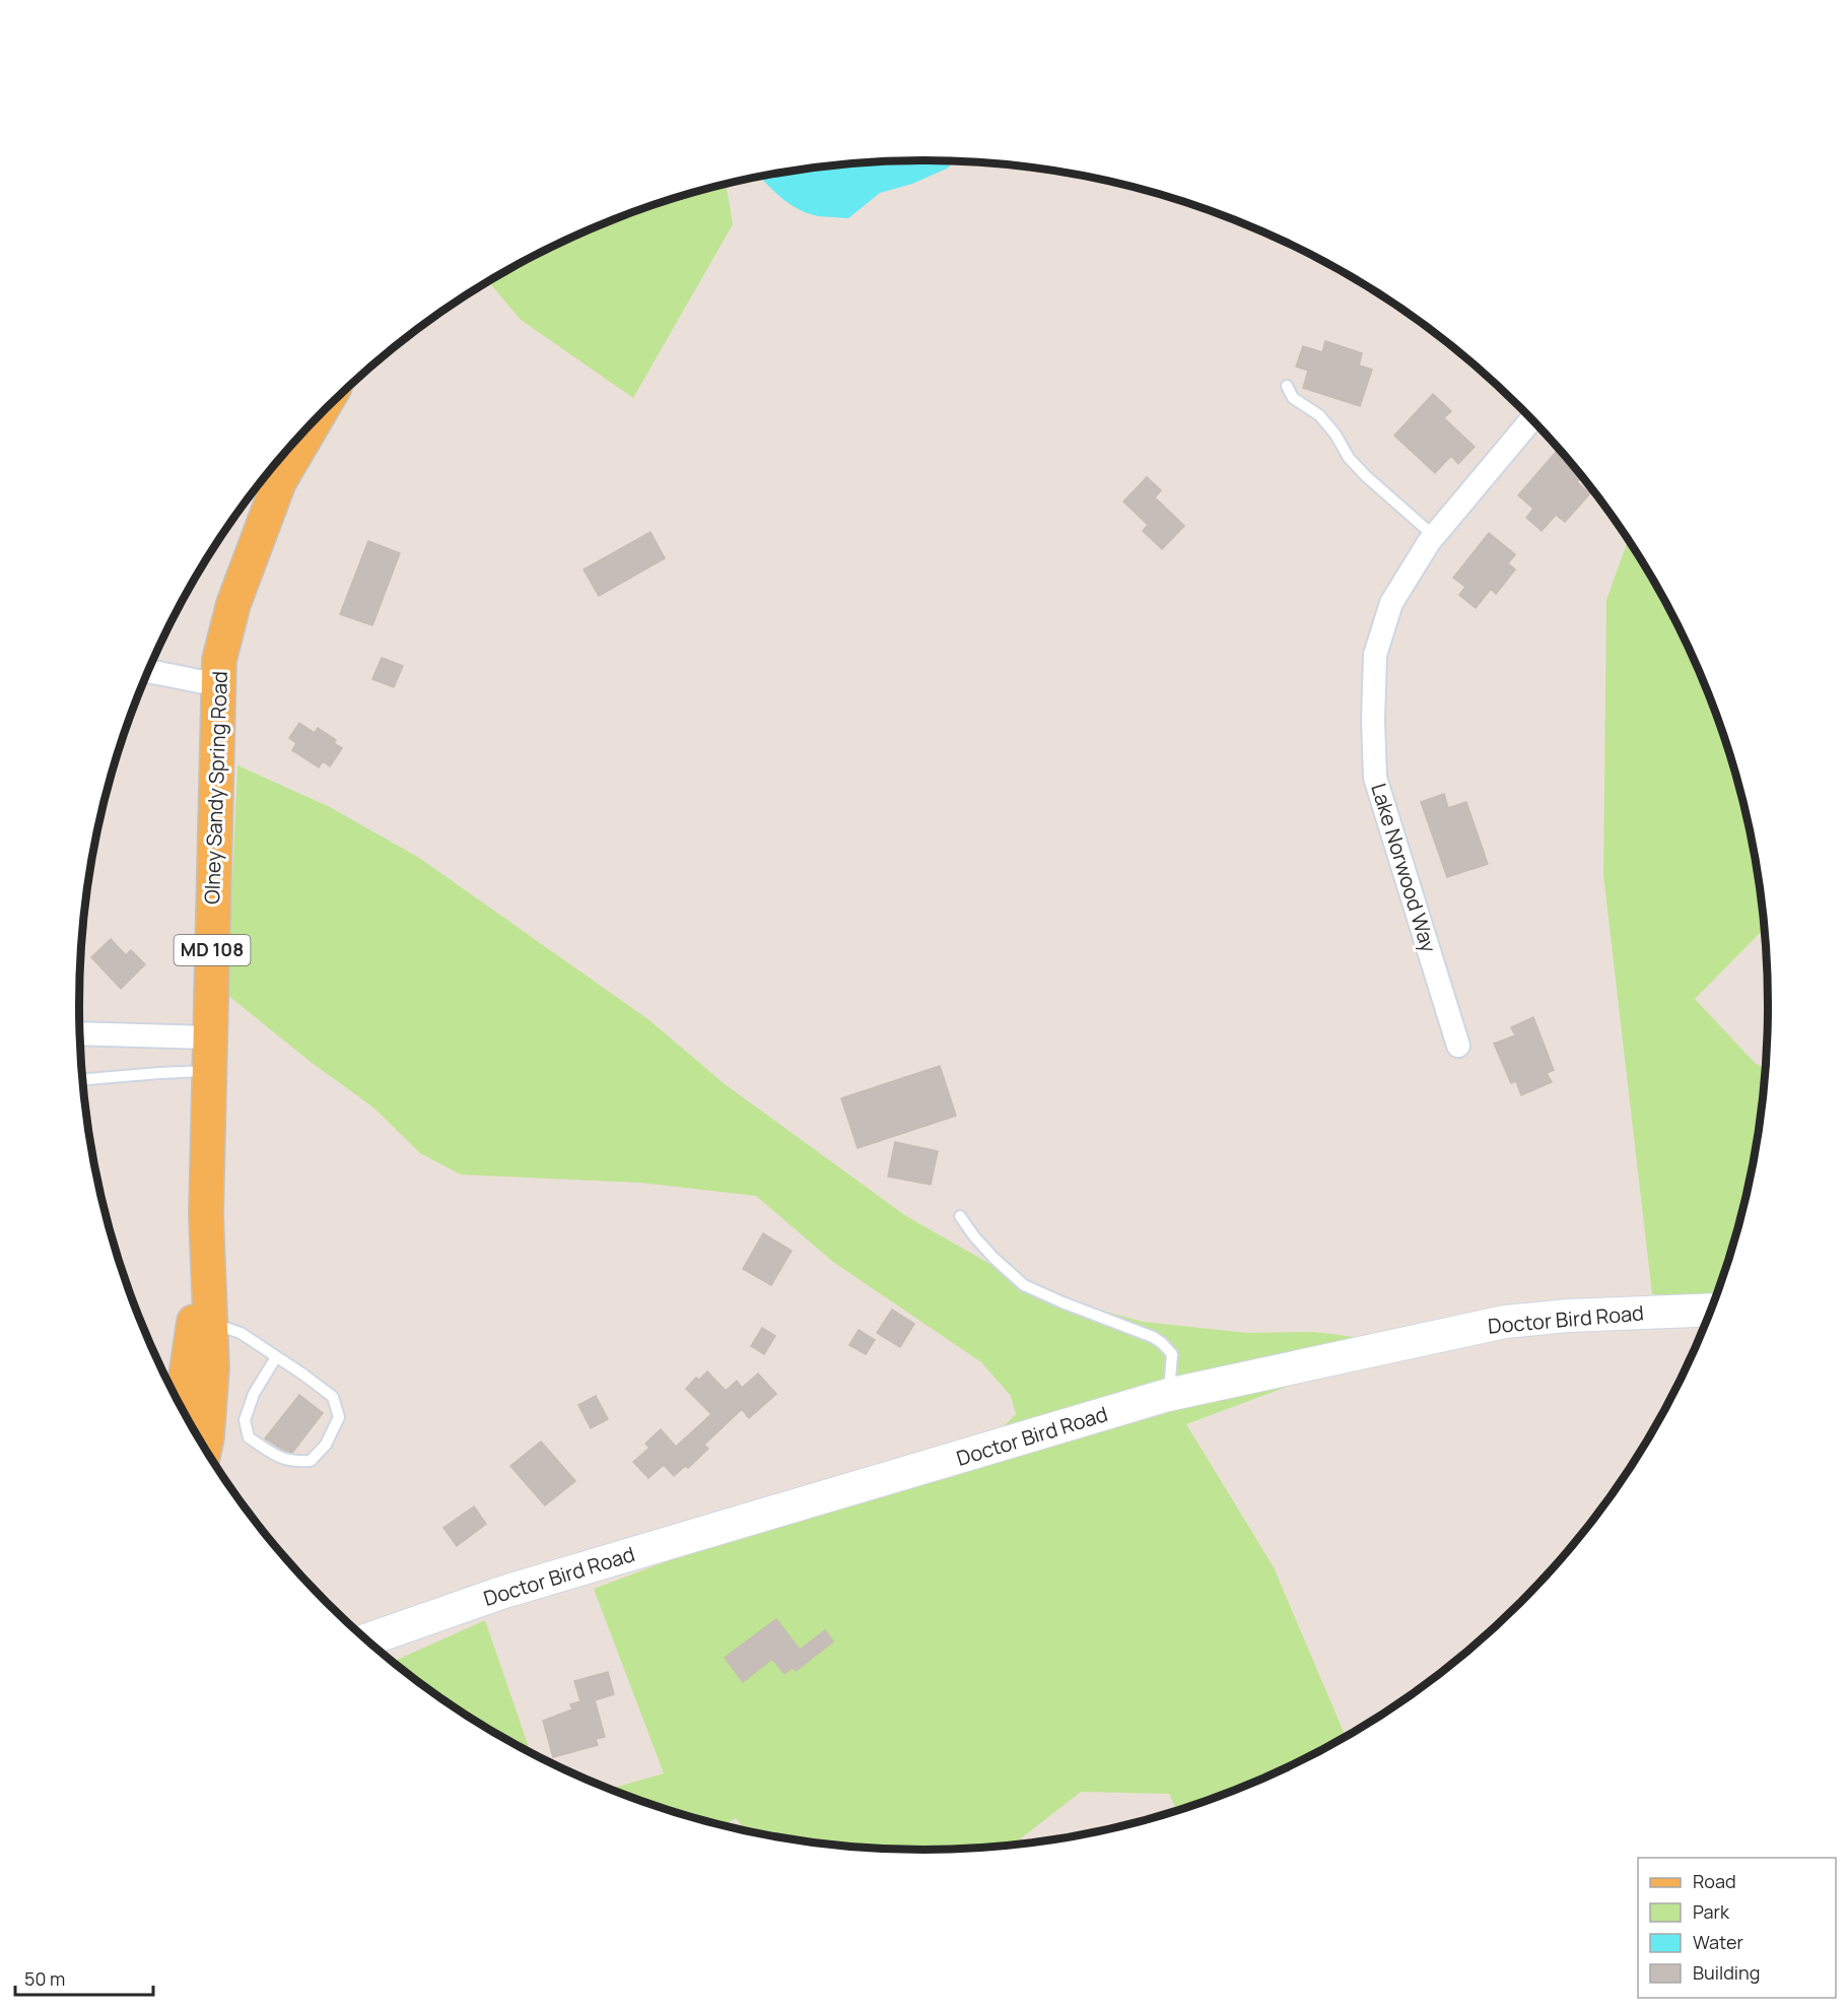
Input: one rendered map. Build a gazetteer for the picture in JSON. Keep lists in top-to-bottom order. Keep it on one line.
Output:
{"streets":{"main road":["Olney Sandy Spring Road","MD 108","Doctor Bird Road"],"street":["Lake Norwood Way"]},"legend":["Road","Park","Water","Building"],"scale_bar":"50 m"}
